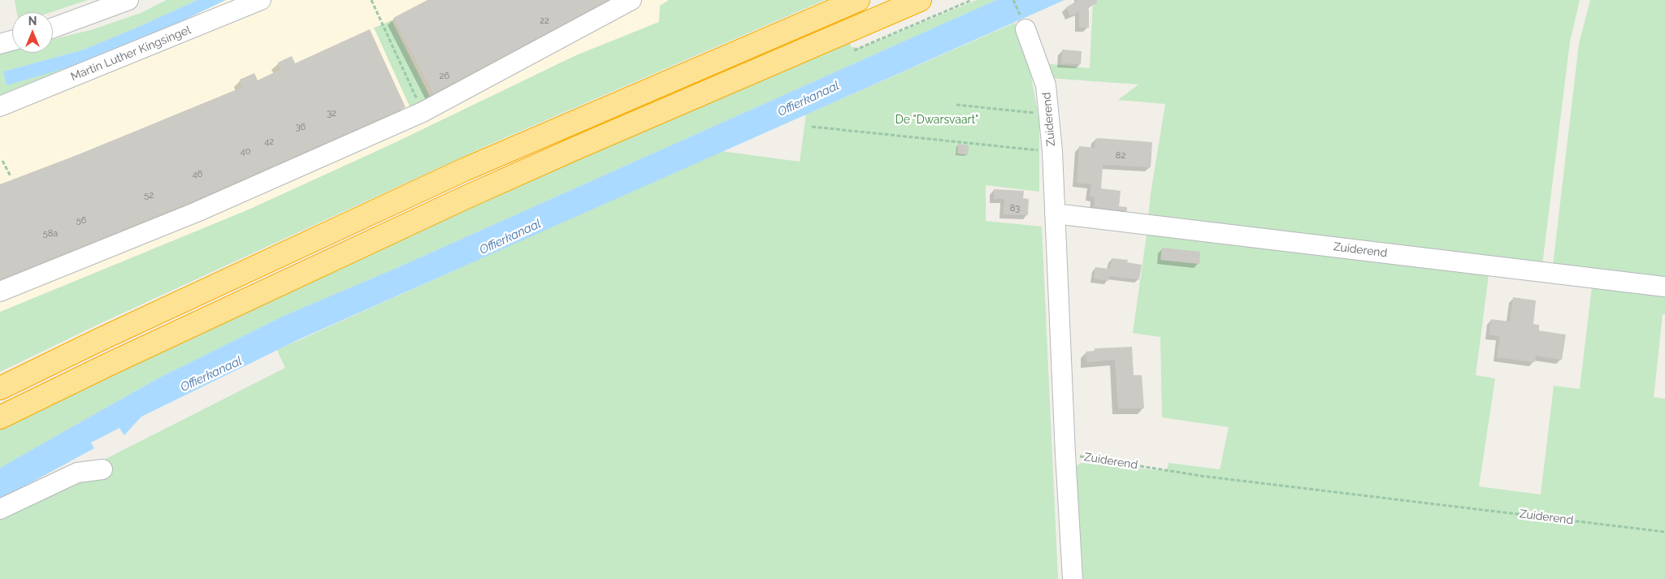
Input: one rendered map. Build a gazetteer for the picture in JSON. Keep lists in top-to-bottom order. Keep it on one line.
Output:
{"streets":{"street":["Martin Luther Kingsingel","Zuiderend"]},"water":["Offierkanaal"],"parks":["De \"Dwarsvaart\""],"house_numbers":["22","26","32","36","42","40","82","46","52","83","56","58a"],"north":"top"}
